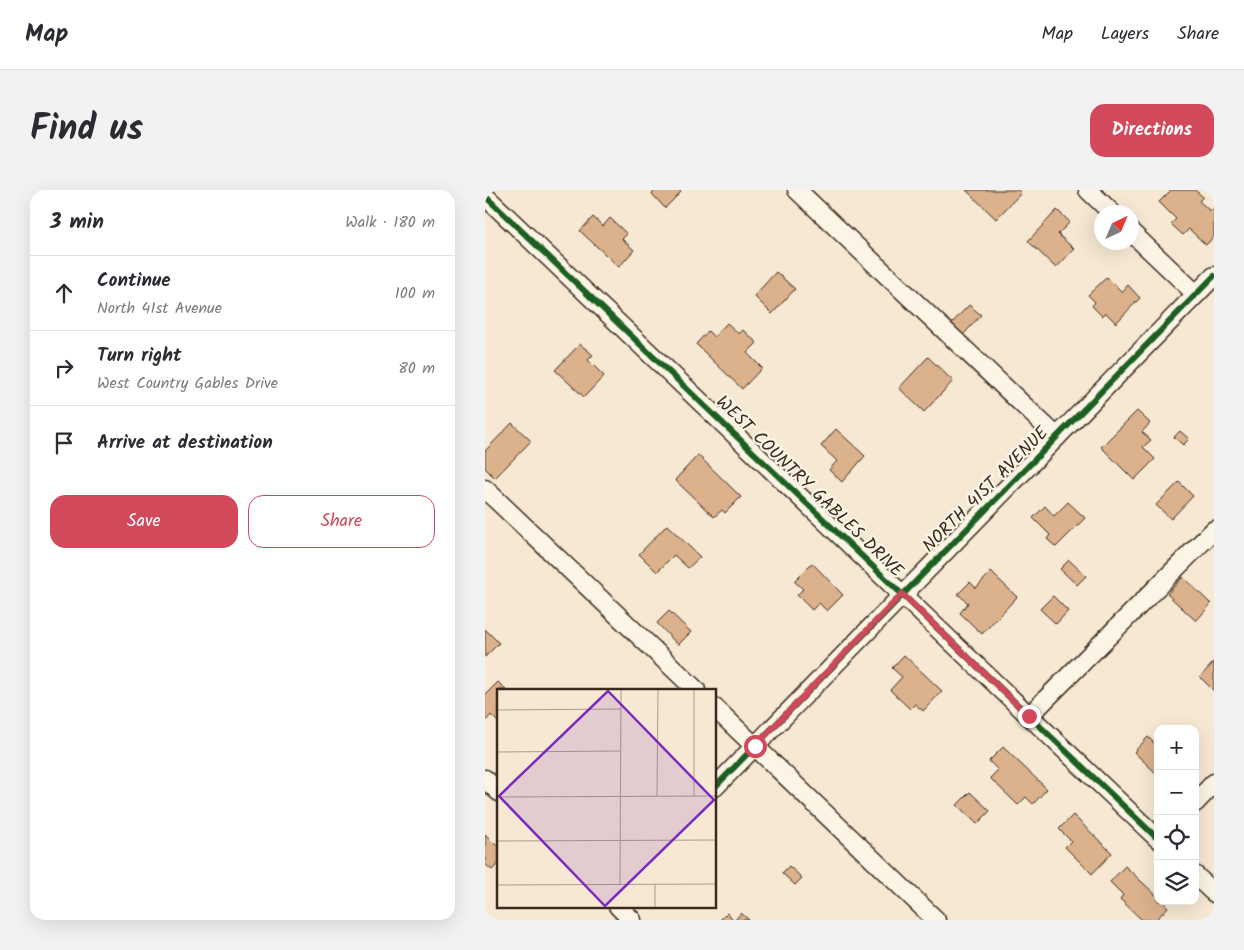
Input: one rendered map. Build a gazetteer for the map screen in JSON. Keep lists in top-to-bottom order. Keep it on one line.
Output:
{"streets":{"street":["WEST COUNTRY GABLES DRIVE","NORTH 41ST AVENUE"]},"crossings":[["WEST COUNTRY GABLES DRIVE","NORTH 41ST AVENUE"]],"north":"top right","page":{"header":"Map","nav":["Map","Layers","Share"],"title":"Find us","buttons":["Directions",["Save","Share"]],"heading":["3 min","Walk · 180 m"],"list":[["Continue","North 41st Avenue","100 m"],["Turn right","West Country Gables Drive","80 m"],"Arrive at destination"],"map_buttons":["+","−"]}}
